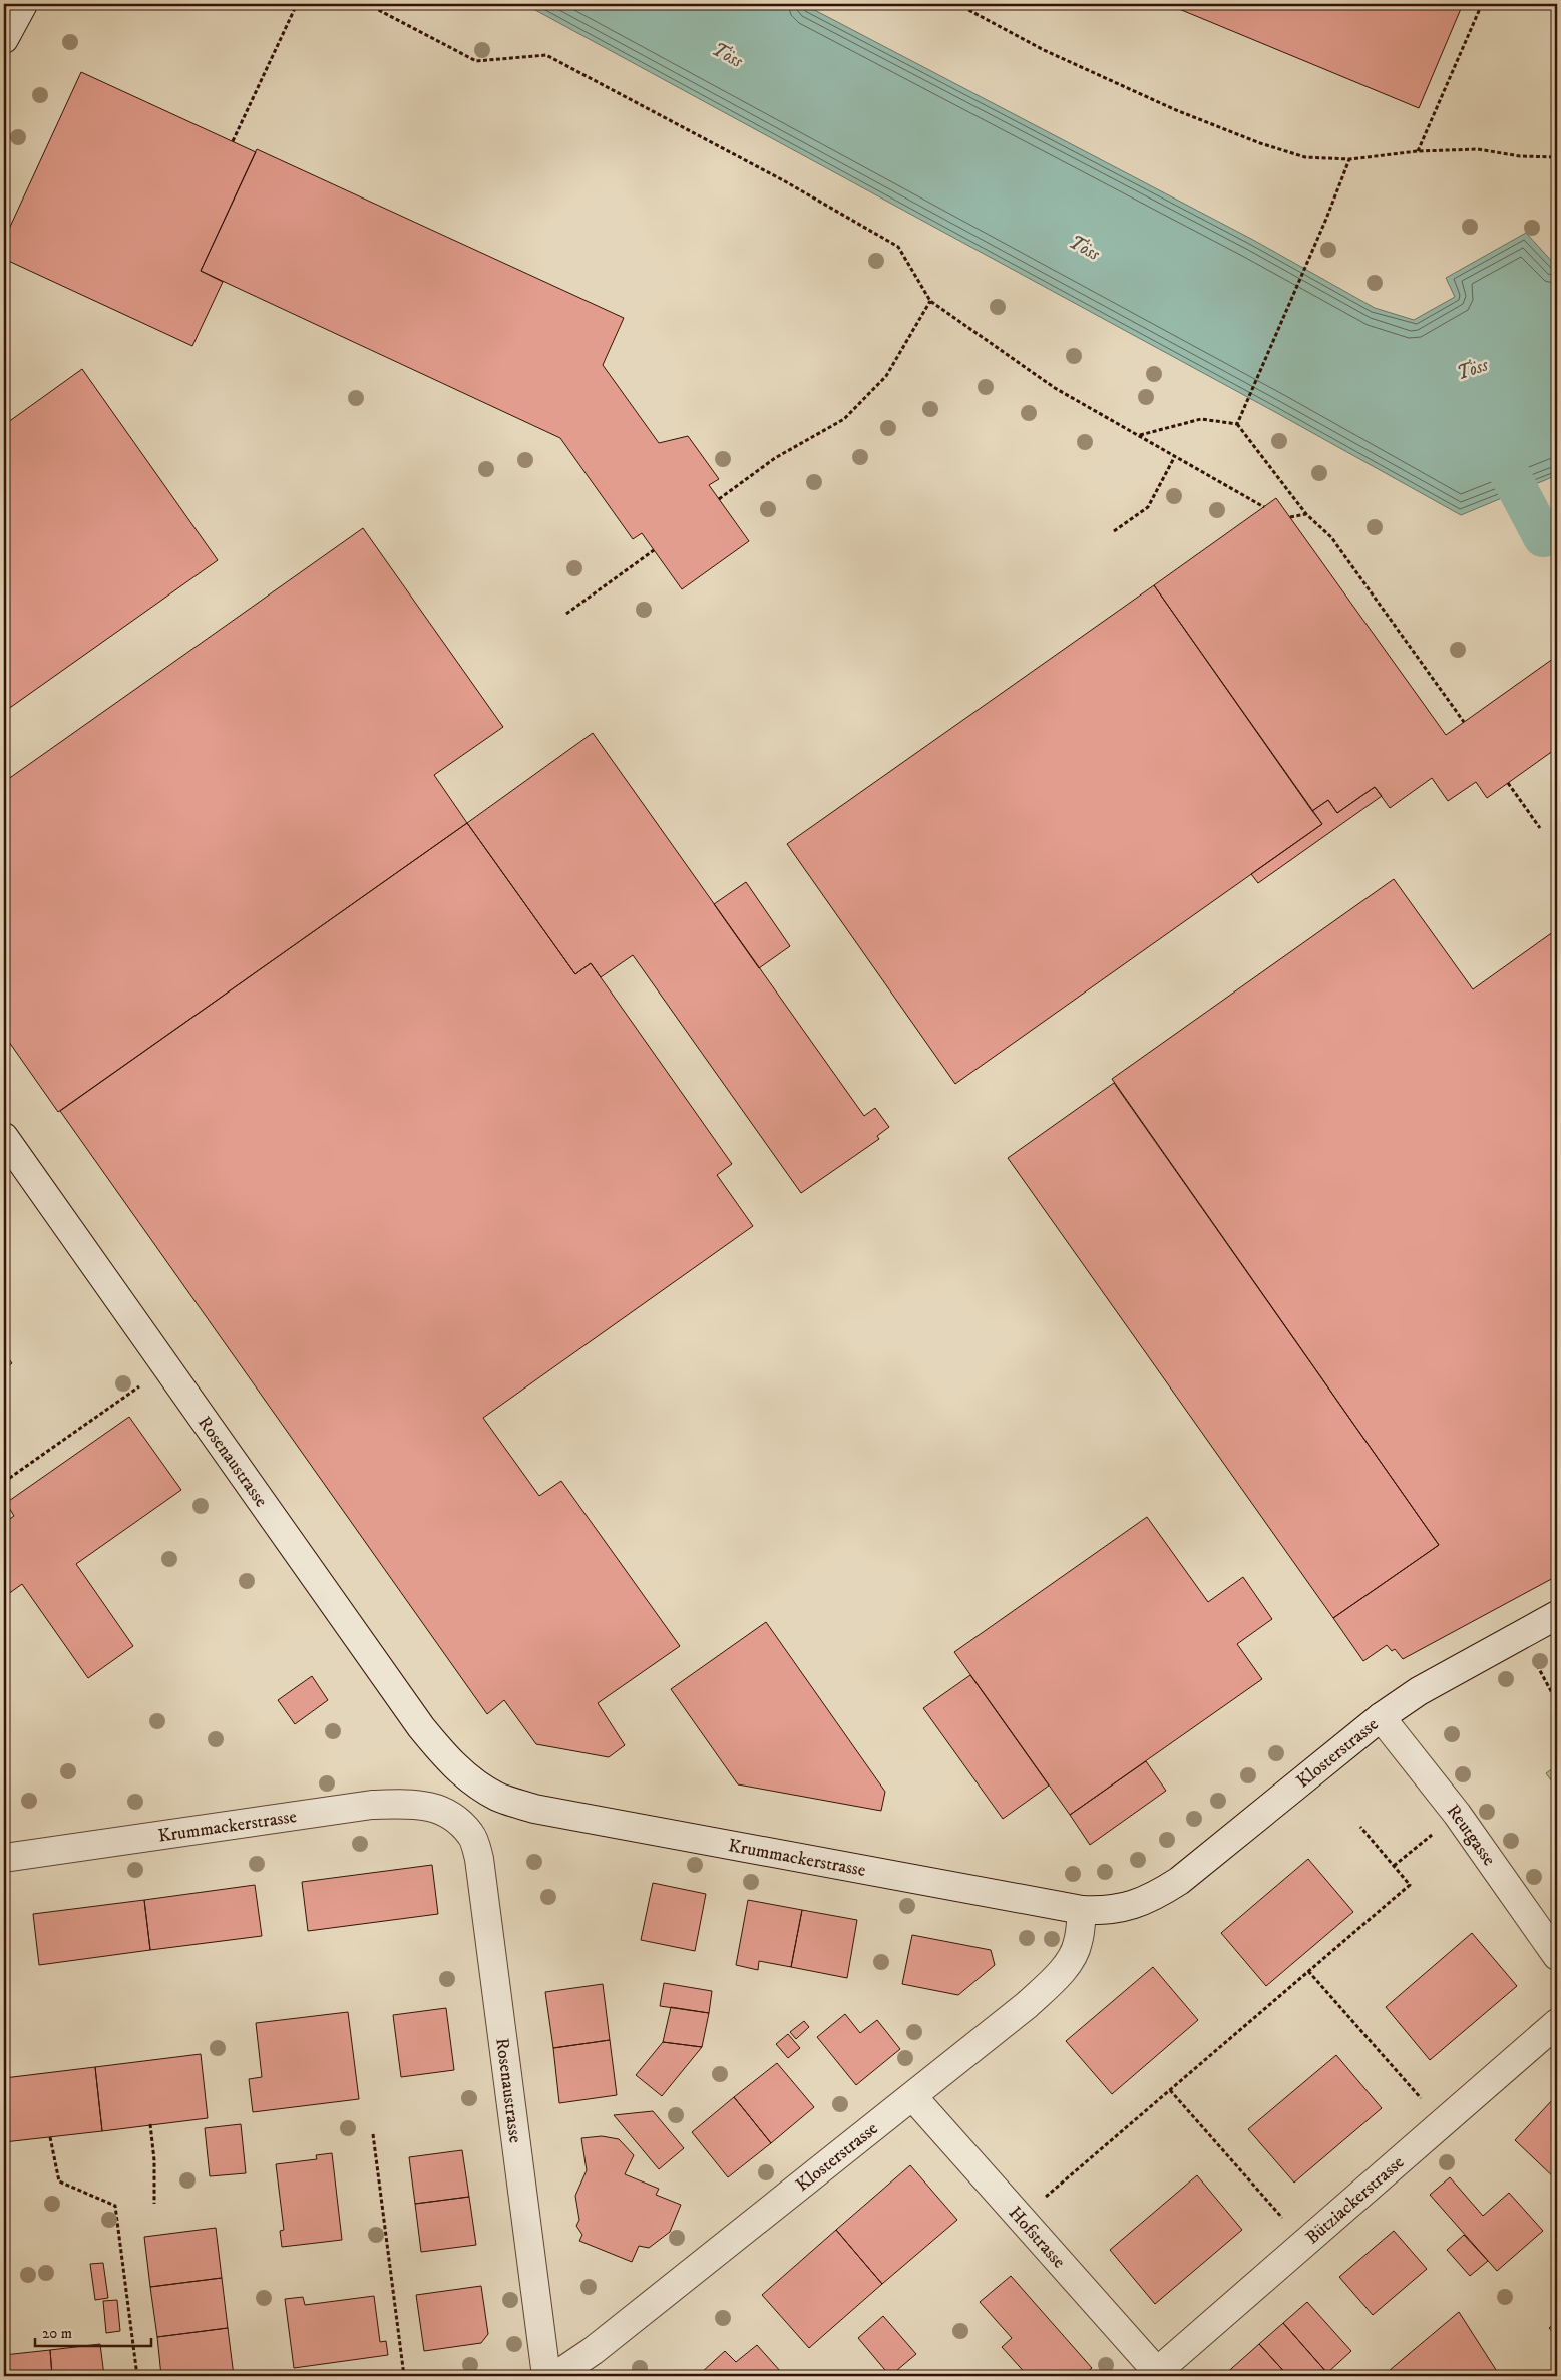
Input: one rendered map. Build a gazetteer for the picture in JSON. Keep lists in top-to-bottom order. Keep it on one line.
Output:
{"streets":{"street":["Rosenaustrasse","Klosterstrasse","Krummackerstrasse","Reutgasse","Bütziackerstrasse","Hofstrasse"]},"crossings":[["Rosenaustrasse","Krummackerstrasse"],["Klosterstrasse","Krummackerstrasse"],["Klosterstrasse","Reutgasse"],["Klosterstrasse","Hofstrasse"],["Bütziackerstrasse","Hofstrasse"]],"water":["Töss"],"scale_bar":"20 m"}
